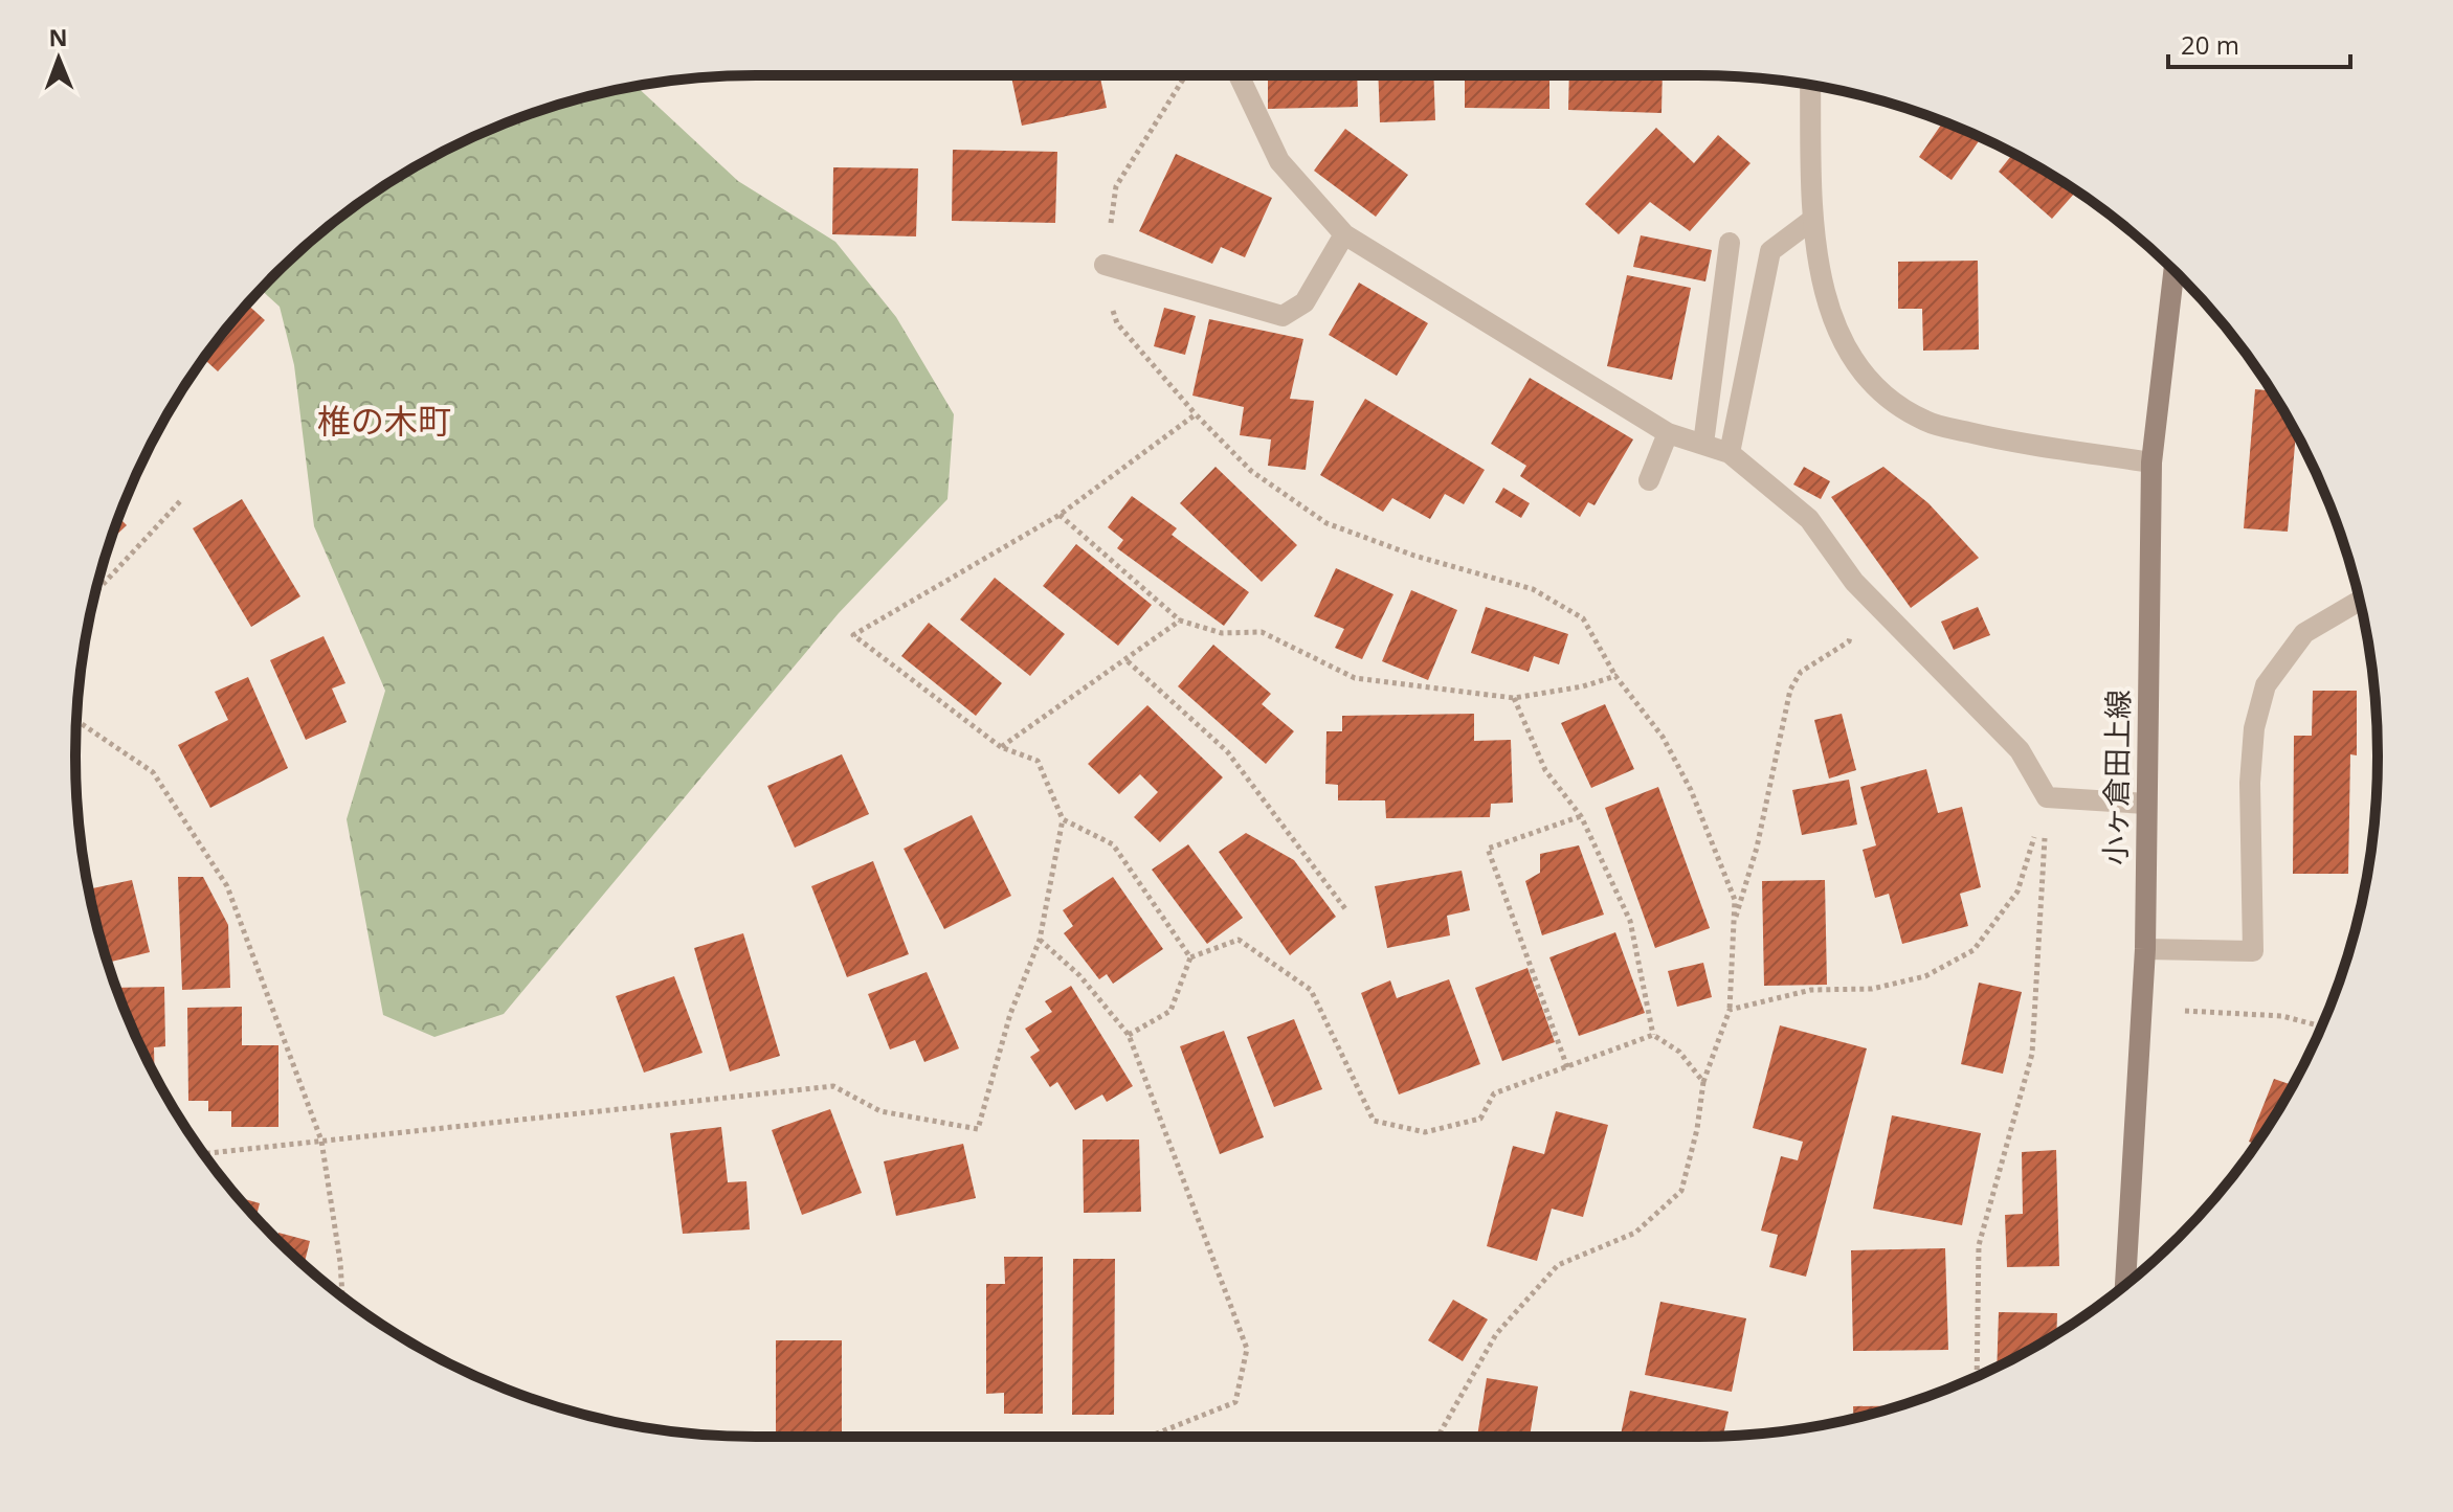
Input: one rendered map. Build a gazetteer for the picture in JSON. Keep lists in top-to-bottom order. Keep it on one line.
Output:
{"streets":{"main road":["小ヶ倉田上線"]},"districts":["椎の木町"],"scale_bar":"20 m","north":"top"}
